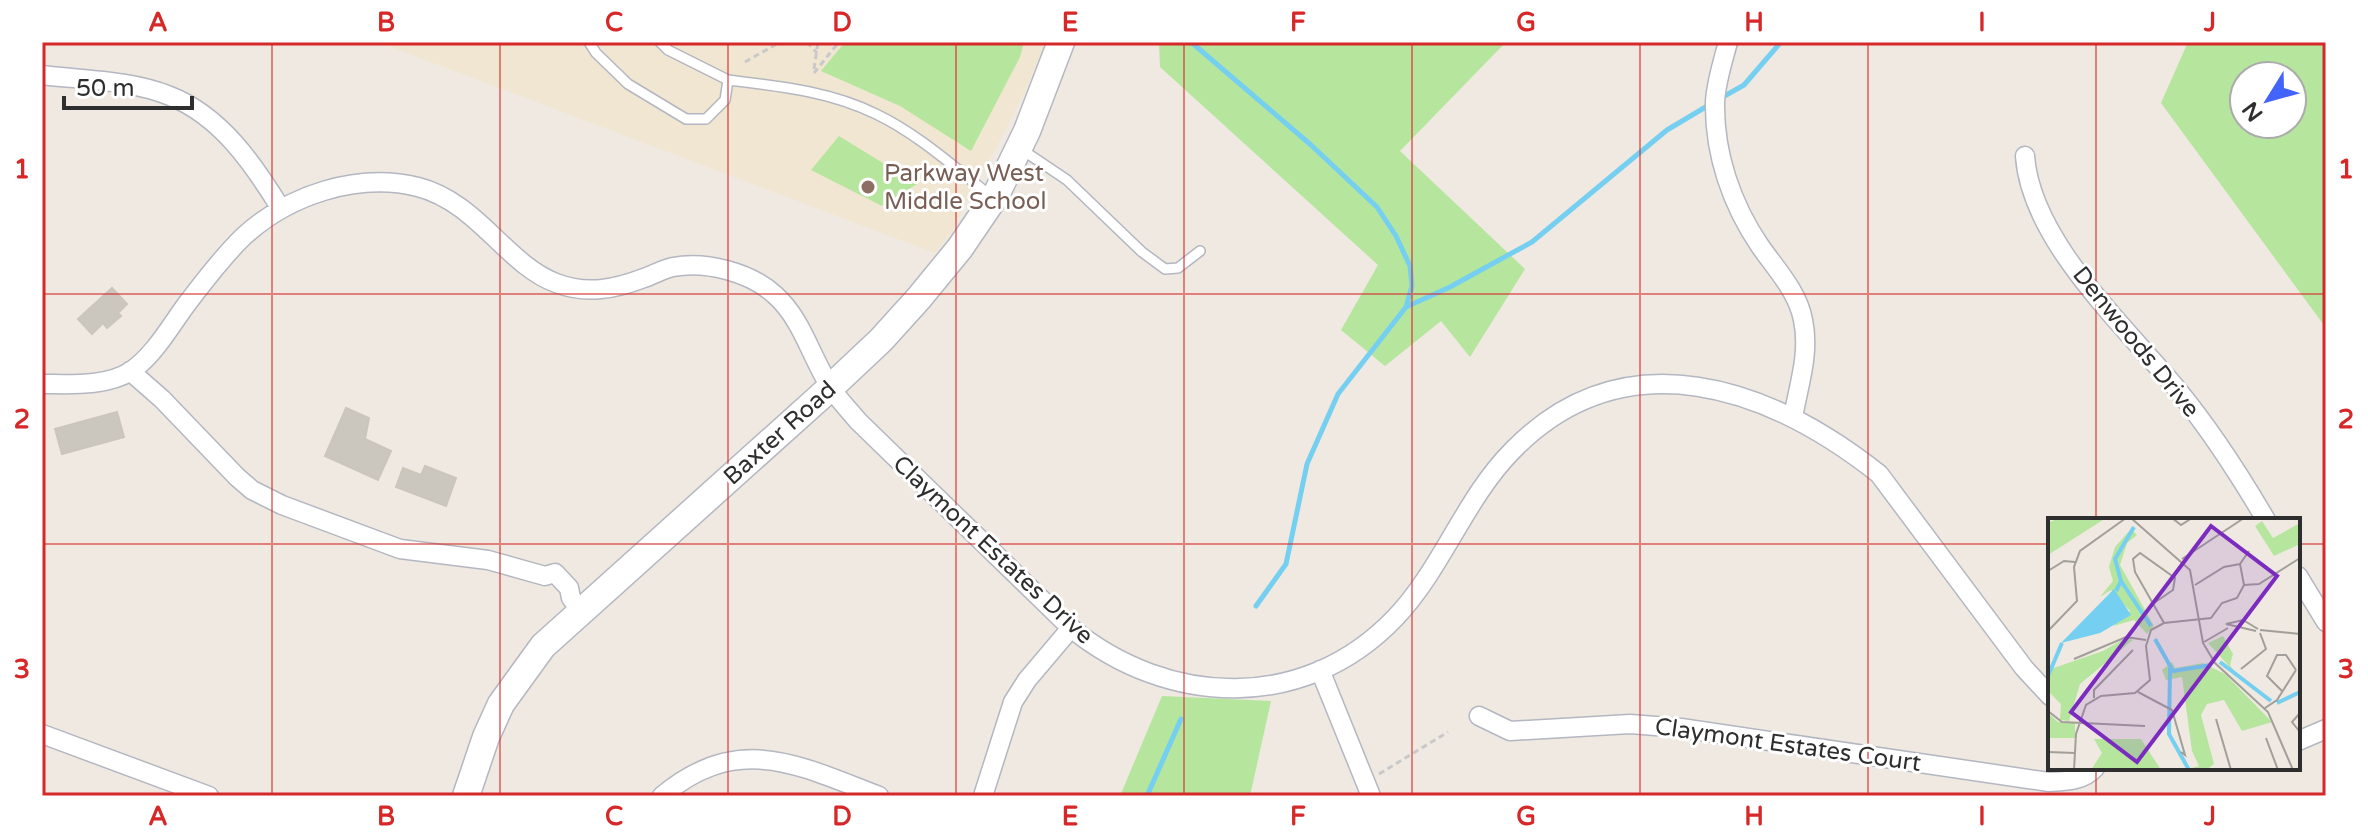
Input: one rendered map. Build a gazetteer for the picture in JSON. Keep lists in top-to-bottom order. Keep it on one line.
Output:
{"streets":{"main road":["Baxter Road"],"street":["Denwoods Drive","Claymont Estates Drive","Claymont Estates Court"]},"crossings":[["Baxter Road","Claymont Estates Drive"]],"places":["Parkway West Middle School"],"scale_bar":"50 m","north":"bottom left","grid":{"columns":["A","B","C","D","E","F","G","H","I","J"],"rows":["1","2","3"]}}
